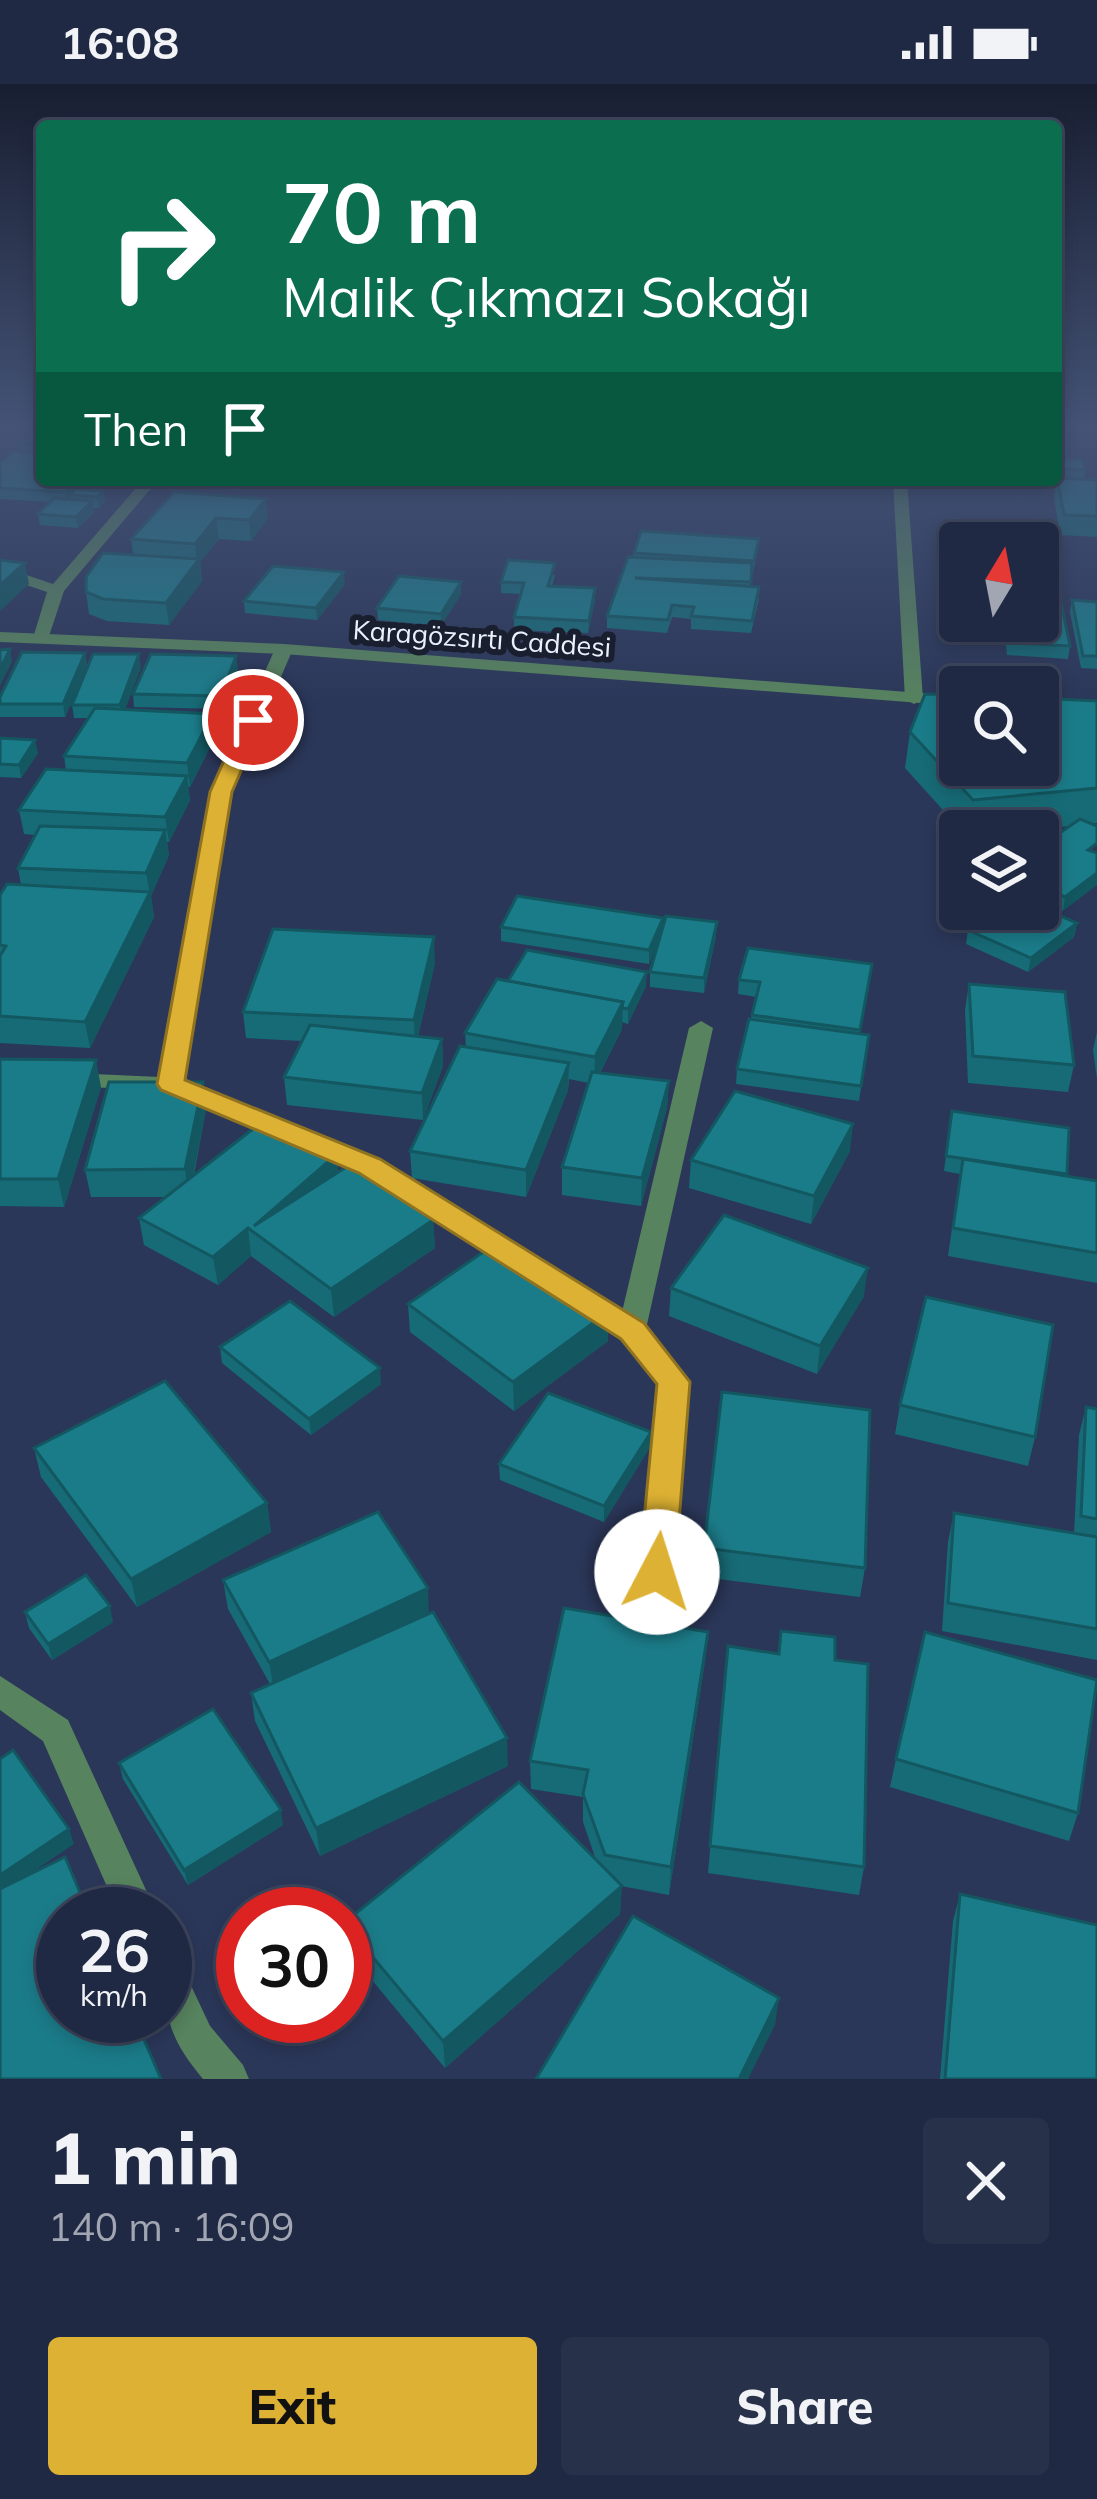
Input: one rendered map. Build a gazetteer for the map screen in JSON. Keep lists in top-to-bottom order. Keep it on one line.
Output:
{"streets":{"street":["Karagözsırtı Caddesi"]},"north":"top","page":{"status":"16:08","turn":["70 m","Malik Çıkmazı Sokağı"],"then":"Then","speed":"26 km/h","limit":"30","heading":["1 min","140 m · 16:09"],"buttons":["Exit","Share"]}}
